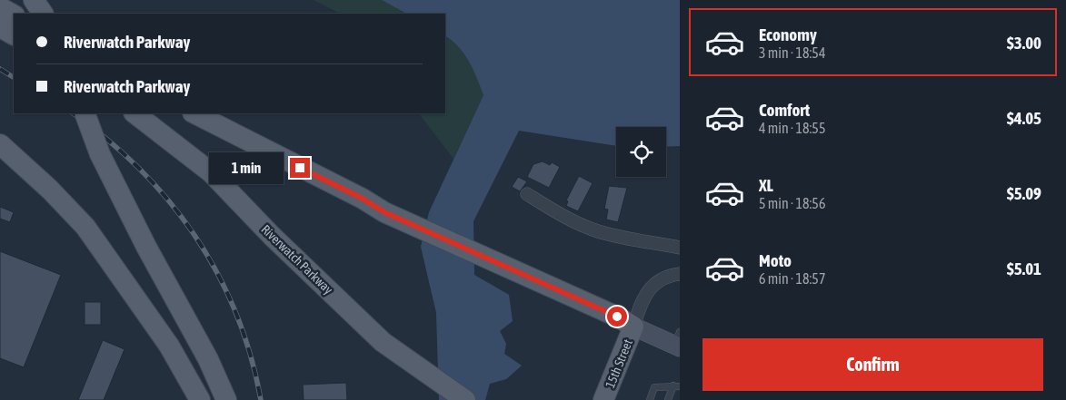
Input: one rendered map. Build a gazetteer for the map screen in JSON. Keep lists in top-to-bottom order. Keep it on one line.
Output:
{"streets":{"main road":["Riverwatch Parkway","15th Street"]},"page":{"list":[{"name":"Economy","note":"3 min · 18:54","value":"$3.00"},{"name":"Comfort","note":"4 min · 18:55","value":"$4.05"},{"name":"XL","note":"5 min · 18:56","value":"$5.09"},{"name":"Moto","note":"6 min · 18:57","value":"$5.01"}],"banner":["Riverwatch Parkway","Riverwatch Parkway"],"bubble":"1 min","buttons":"Confirm"}}
